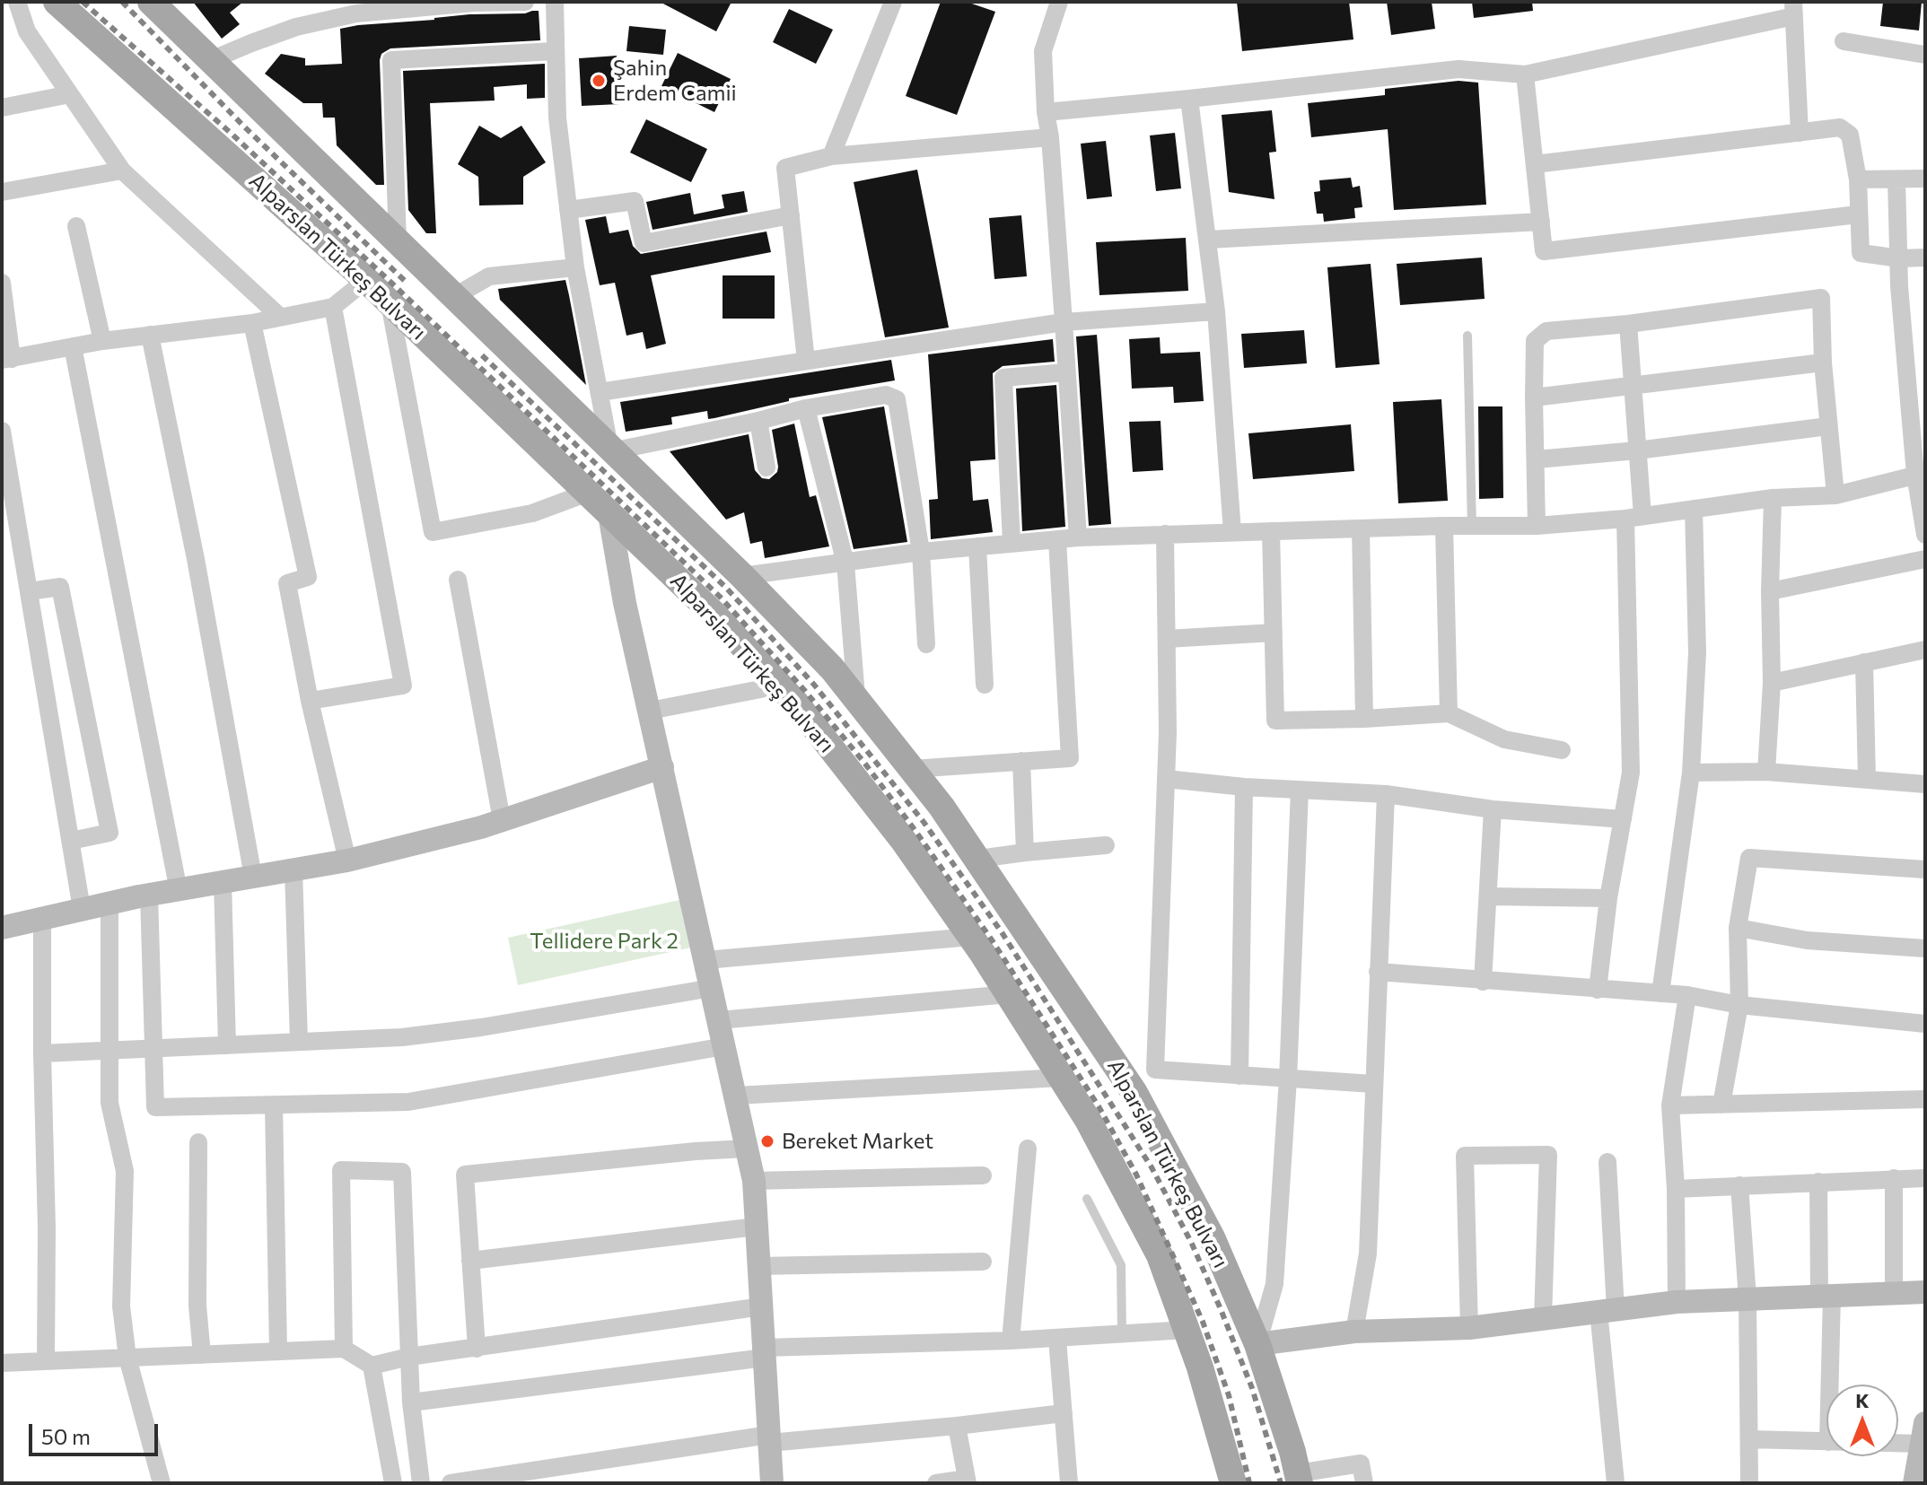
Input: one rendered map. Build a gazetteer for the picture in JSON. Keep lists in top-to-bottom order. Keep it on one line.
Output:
{"streets":{"main road":["Alparslan Türkeş Bulvarı"]},"parks":["Tellidere Park 2"],"places":["Şahin Erdem Camii","Bereket Market"],"scale_bar":"50 m","north":"top"}
